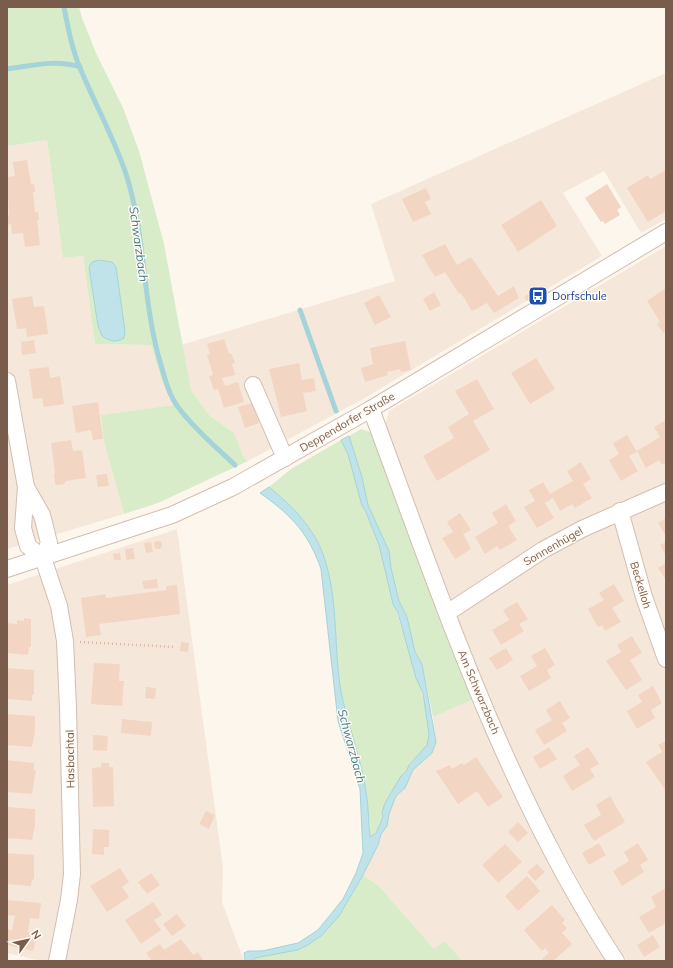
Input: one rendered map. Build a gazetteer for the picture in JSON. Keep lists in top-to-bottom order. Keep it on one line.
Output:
{"streets":{"street":["Deppendorfer Straße","Sonnenhügel","Beckelloh","Am Schwarzbach","Hasbachtal"]},"crossings":[["Deppendorfer Straße","Am Schwarzbach"],["Deppendorfer Straße","Hasbachtal"],["Sonnenhügel","Beckelloh"],["Sonnenhügel","Am Schwarzbach"]],"water":["Schwarzbach"],"places":{"bus stop":["Dorfschule"]},"north":"top right"}
